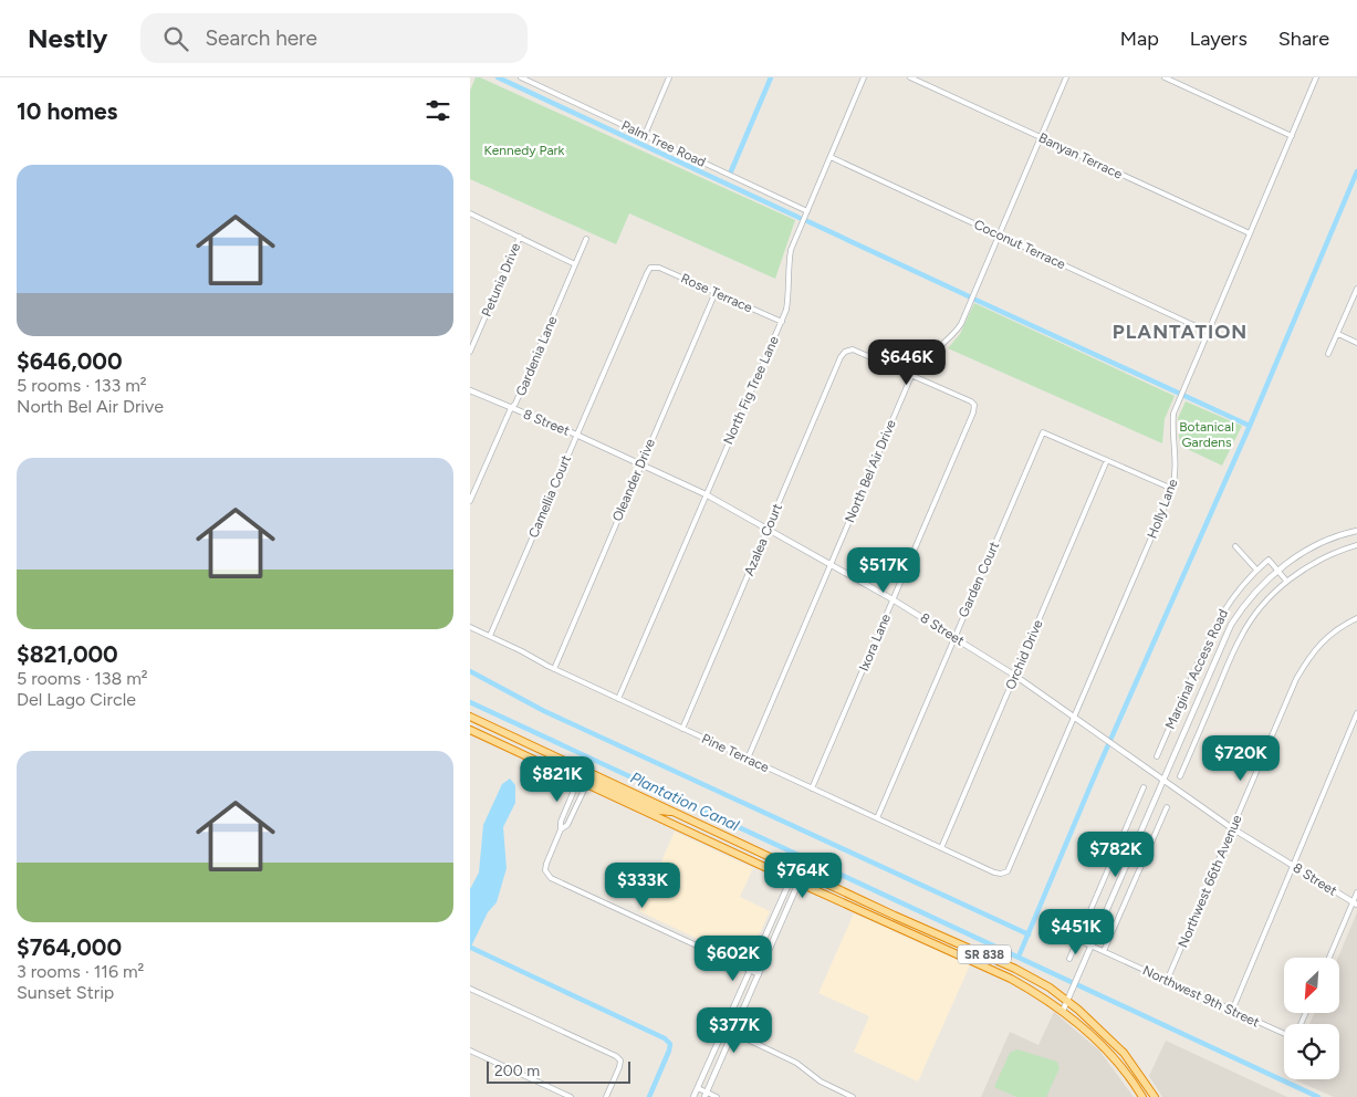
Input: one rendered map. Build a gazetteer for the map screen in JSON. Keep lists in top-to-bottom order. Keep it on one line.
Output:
{"streets":{"highway":["SR 838"],"street":["Palm Tree Road","Banyan Terrace","Coconut Terrace","Petunia Drive","Rose Terrace","Gardenia Lane","North Fig Tree Lane","8 Street","North Bel Air Drive","Oleander Drive","Camellia Court","Holly Lane","Azalea Court","Garden Court","Ixora Lane","Orchid Drive","Marginal Access Road","Pine Terrace","Northwest 66th Avenue","Northwest 9th Street"]},"crossings":[["Palm Tree Road","North Fig Tree Lane"],["Banyan Terrace","North Bel Air Drive"],["Banyan Terrace","Holly Lane"],["Coconut Terrace","North Fig Tree Lane"],["Coconut Terrace","North Bel Air Drive"],["Coconut Terrace","Holly Lane"],["Rose Terrace","North Fig Tree Lane"],["Rose Terrace","Oleander Drive"],["Rose Terrace","Camellia Court"],["Gardenia Lane","8 Street"],["North Fig Tree Lane","8 Street"],["North Fig Tree Lane","Pine Terrace"],["8 Street","North Bel Air Drive"],["8 Street","Oleander Drive"],["8 Street","Camellia Court"],["8 Street","Holly Lane"],["8 Street","Azalea Court"],["8 Street","Garden Court"],["8 Street","Ixora Lane"],["8 Street","Orchid Drive"],["8 Street","Northwest 66th Avenue"],["North Bel Air Drive","Azalea Court"],["North Bel Air Drive","Ixora Lane"],["North Bel Air Drive","Pine Terrace"],["Oleander Drive","Pine Terrace"],["Camellia Court","Pine Terrace"],["Holly Lane","Pine Terrace"],["Azalea Court","Ixora Lane"],["Azalea Court","Pine Terrace"],["Garden Court","Orchid Drive"],["Garden Court","Pine Terrace"],["Ixora Lane","Pine Terrace"],["Orchid Drive","Pine Terrace"],["Northwest 66th Avenue","Northwest 9th Street"]],"districts":["PLANTATION"],"water":["Plantation Canal"],"parks":["Kennedy Park","Botanical Gardens"],"scale_bar":"200 m","north":"bottom left","page":{"header":"Nestly","search":"Search here","nav":["Map","Layers","Share"],"heading":"10 homes","list":[{"name":"$646,000","note":"5 rooms · 133 m² · North Bel Air Drive"},{"name":"$821,000","note":"5 rooms · 138 m² · Del Lago Circle"},{"name":"$764,000","note":"3 rooms · 116 m² · Sunset Strip"}],"price":["$646K","$517K","$720K","$821K","$782K","$764K","$333K","$451K","$602K","$377K"],"scale":"200 m"}}
